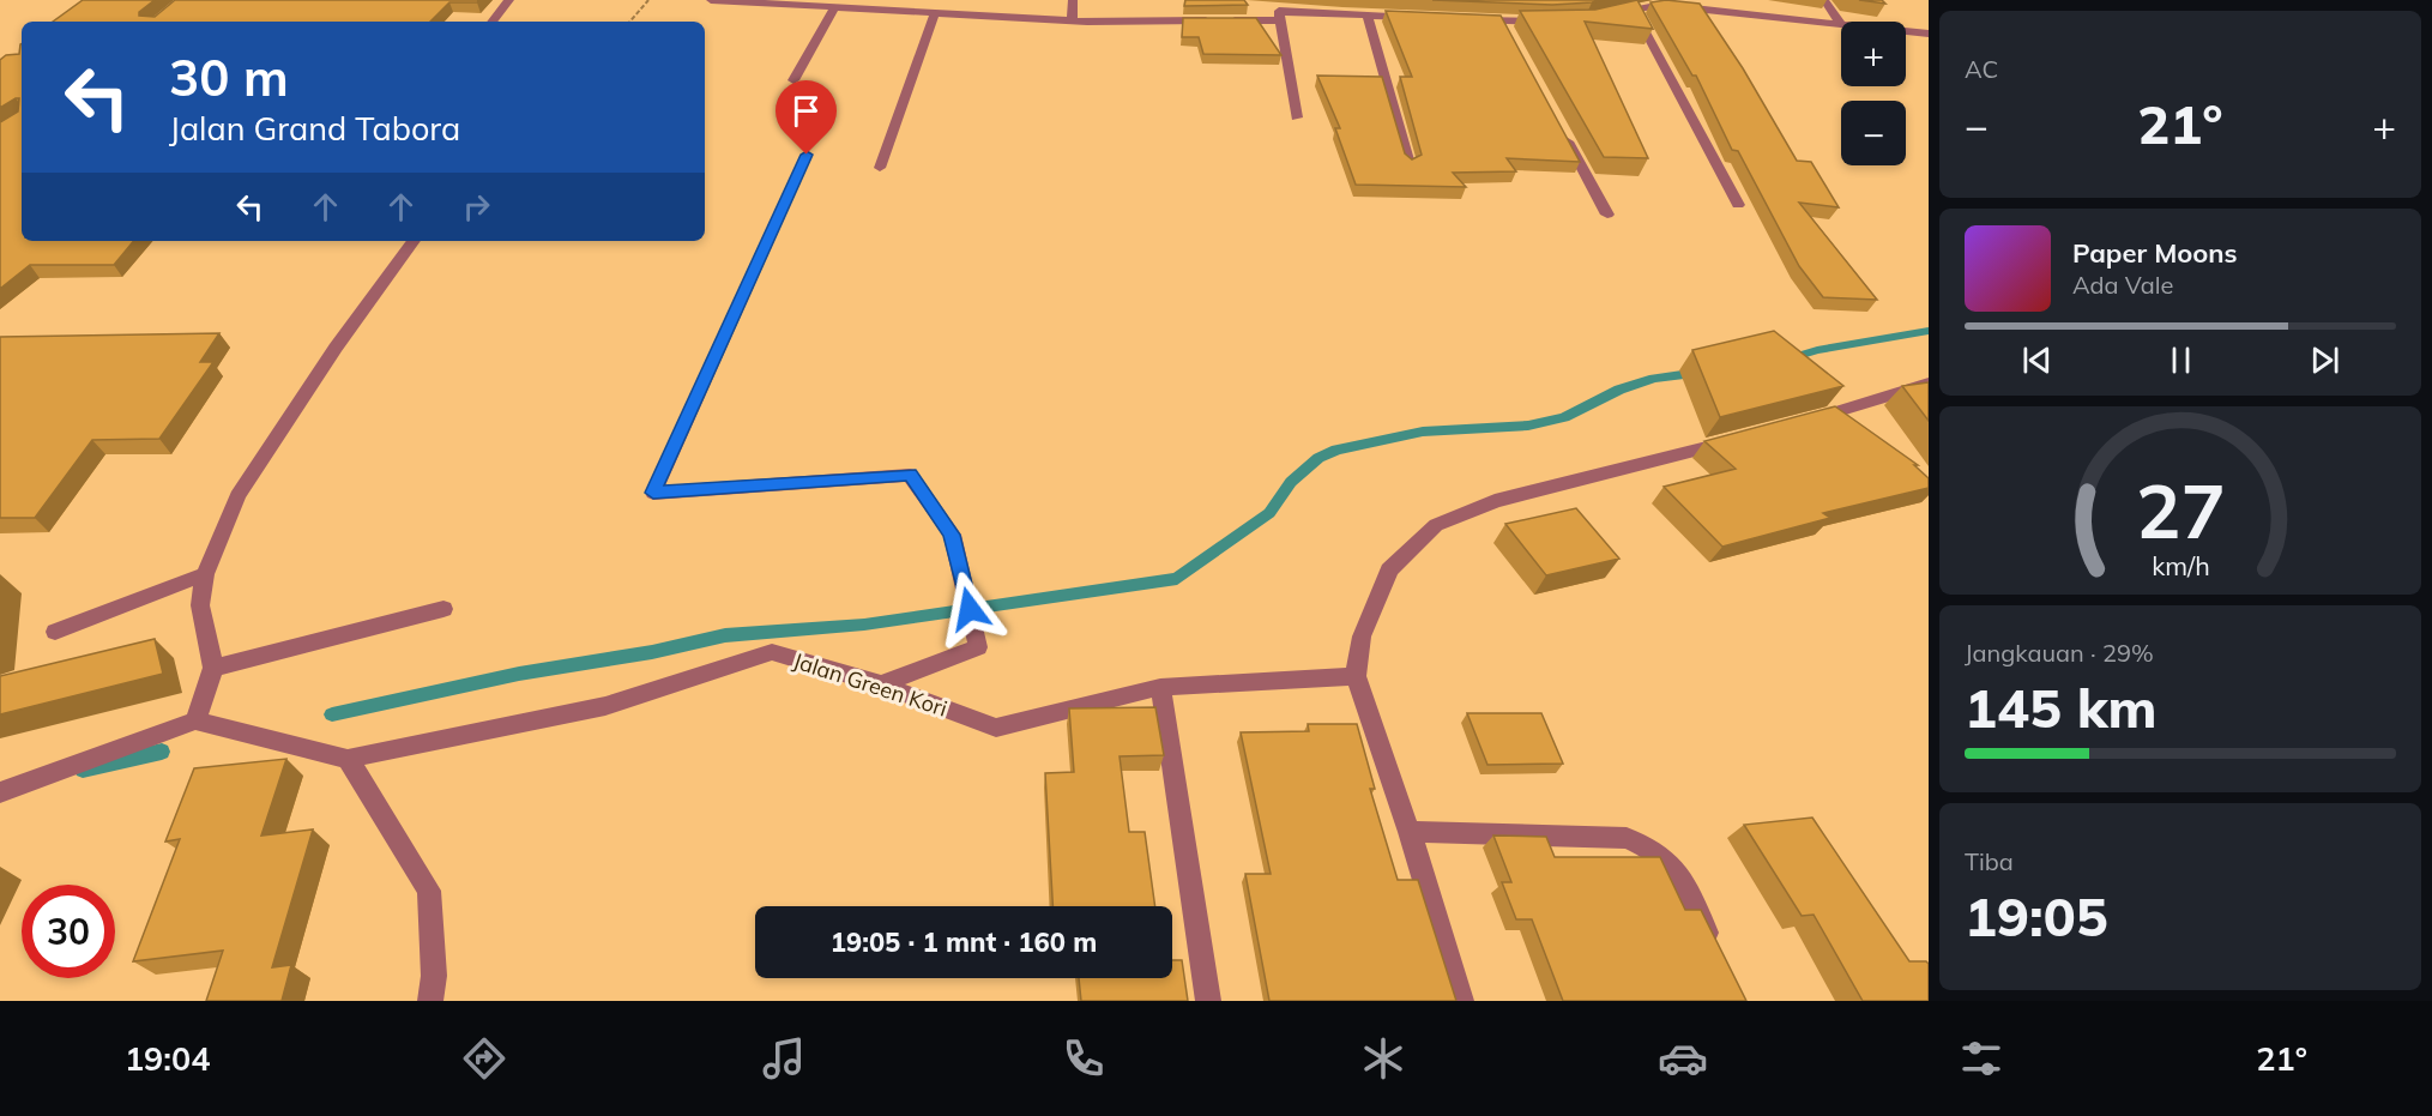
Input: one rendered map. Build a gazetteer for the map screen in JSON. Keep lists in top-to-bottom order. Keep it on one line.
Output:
{"streets":{"street":["Jalan Green Kori"]},"page":{"tile":["AC",["Jangkauan · 29%","145 km"],["Tiba","19:05"]],"map_buttons":["+","−"],"turn":["30 m","Jalan Grand Tabora"],"heat":["−","21°","+"],"song":["Paper Moons","Ada Vale"],"limit":"30","trip":"19:05 · 1 mnt · 160 m","tabs":["19:04","21°"],"gauge":["27","km/h"]}}
